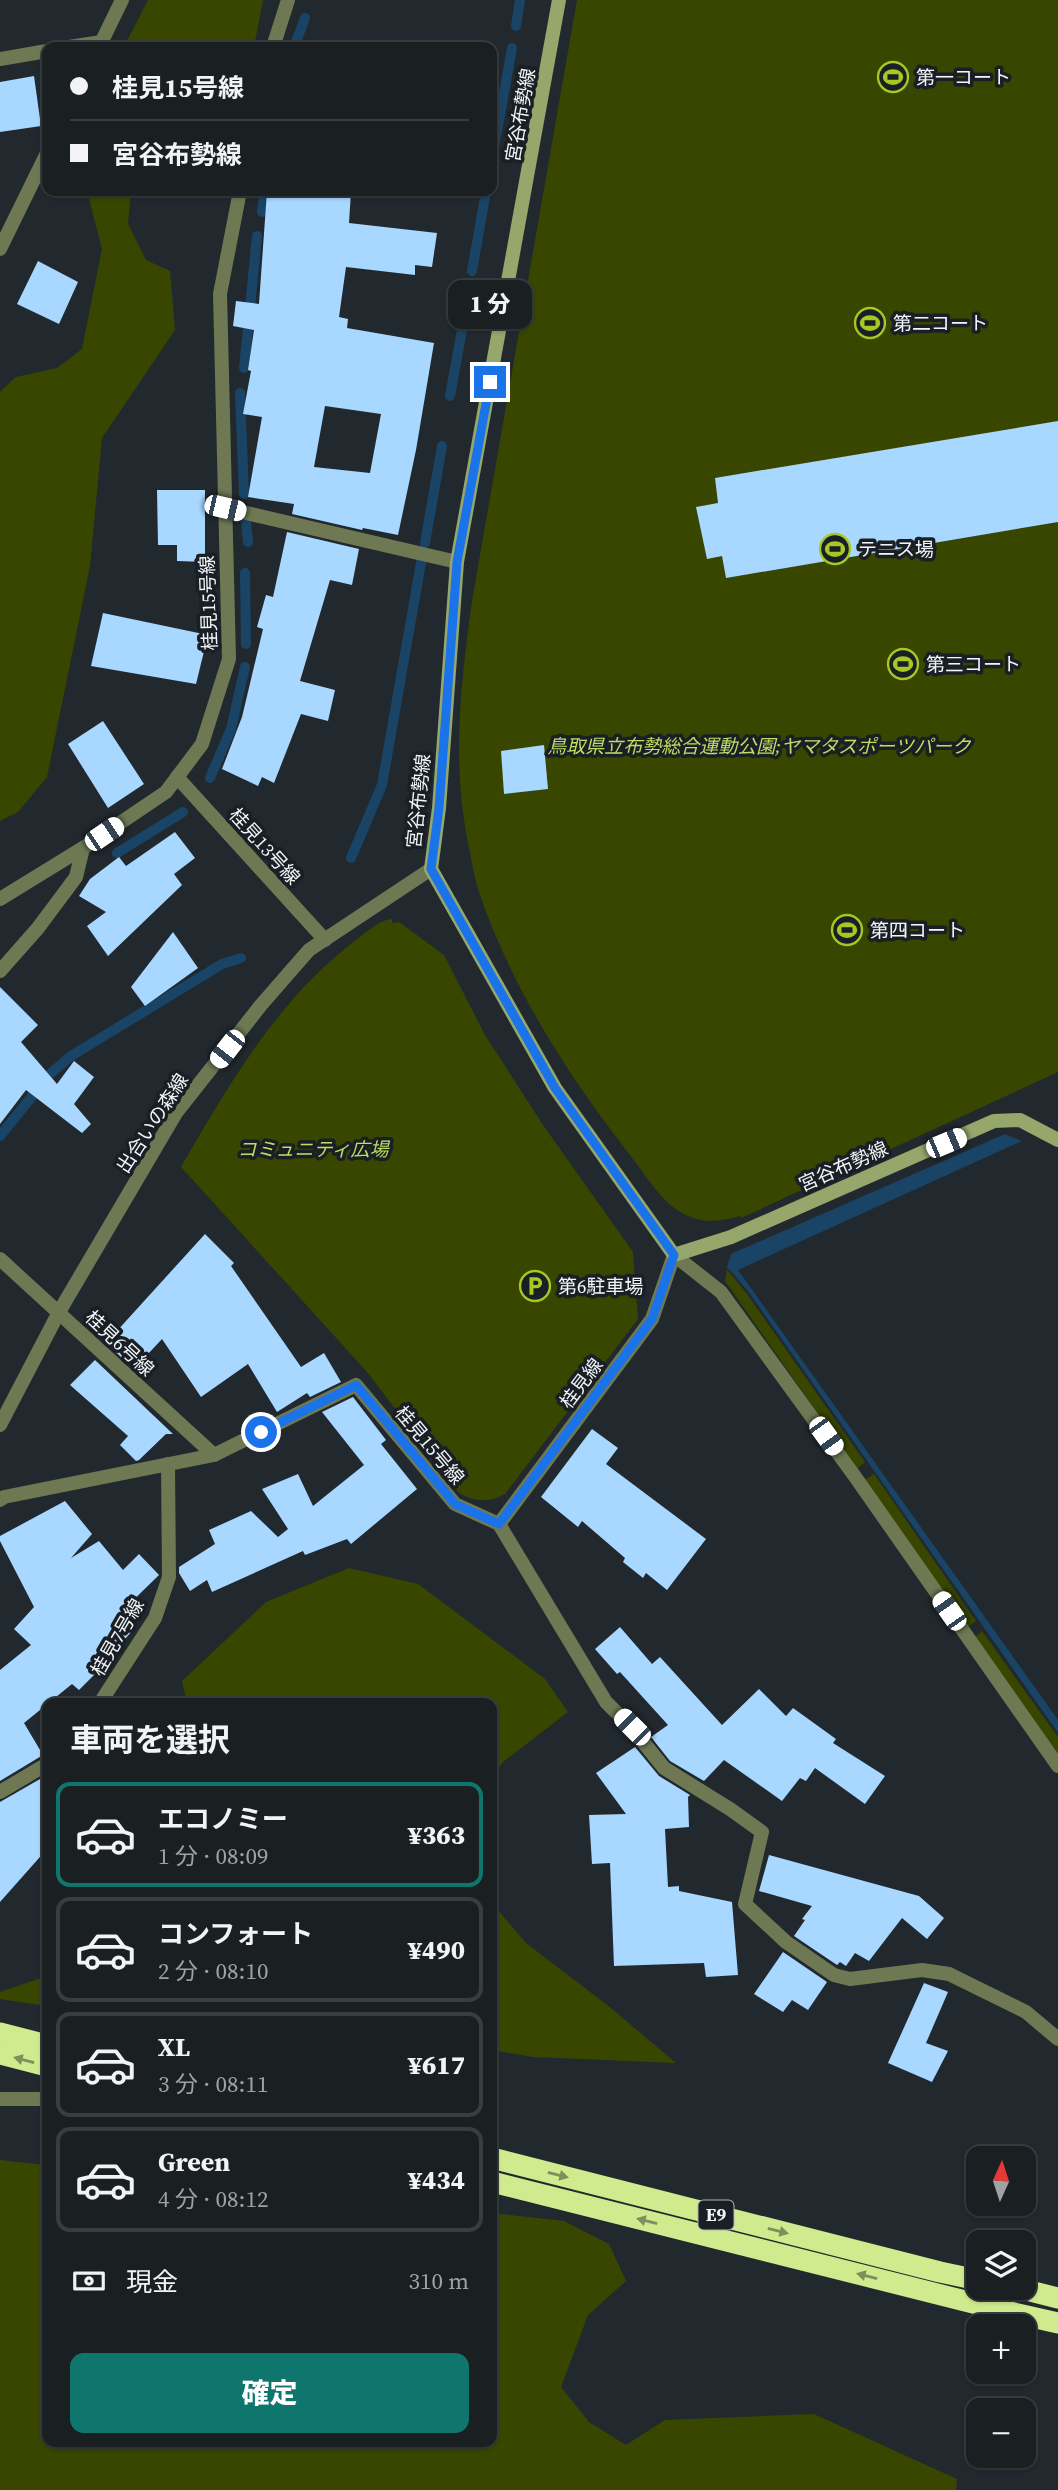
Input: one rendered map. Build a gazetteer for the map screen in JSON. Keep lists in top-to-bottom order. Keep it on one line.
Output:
{"streets":{"highway":["E9"],"street":["宮谷布勢線","桂見15号線","桂見13号線","出合いの森線","桂見6号線","桂見線","桂見7号線"]},"crossings":[["宮谷布勢線","出合いの森線"],["宮谷布勢線","桂見線"],["桂見15号線","桂見13号線"],["桂見15号線","桂見6号線"],["桂見15号線","桂見線"],["桂見15号線","桂見7号線"],["桂見13号線","出合いの森線"],["出合いの森線","桂見6号線"]],"parks":["鳥取県立布勢総合運動公園;ヤマタスポーツパーク","コミュニティ広場"],"places":{"sports":["第一コート","第二コート","テニス場","第三コート","第四コート"],"parking":["第6駐車場"]},"north":"top","page":{"banner":["桂見15号線","宮谷布勢線"],"bubble":"1 分","heading":"車両を選択","list":[{"name":"エコノミー","note":"1 分 · 08:09","value":"¥363"},{"name":"コンフォート","note":"2 分 · 08:10","value":"¥490"},{"name":"XL","note":"3 分 · 08:11","value":"¥617"},{"name":"Green","note":"4 分 · 08:12","value":"¥434"}],"map_buttons":["+","−"],"pay":["現金","310 m"],"buttons":"確定"}}
